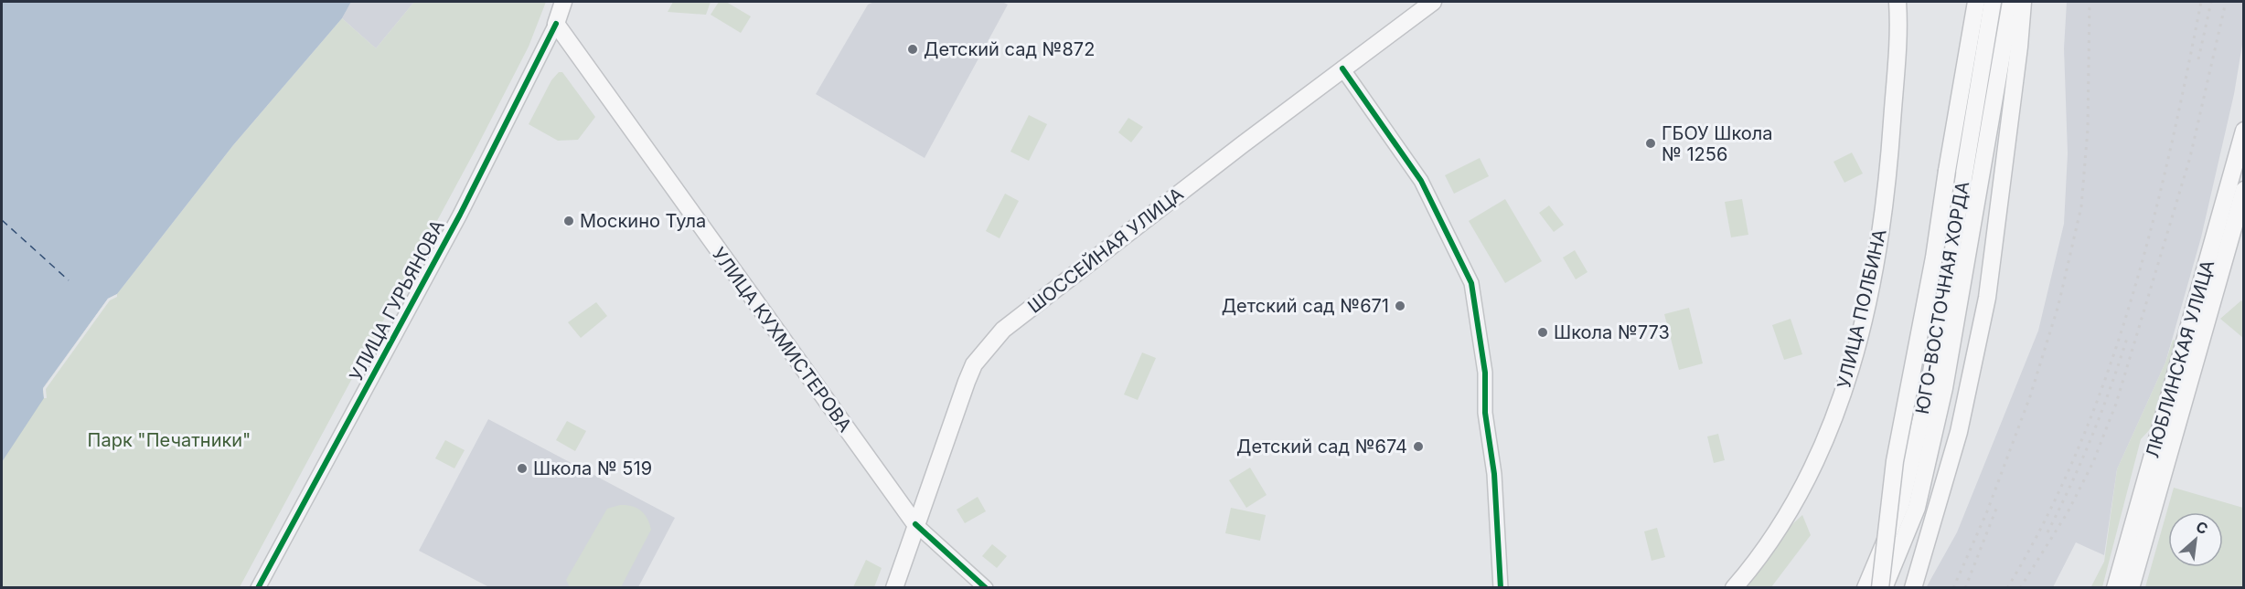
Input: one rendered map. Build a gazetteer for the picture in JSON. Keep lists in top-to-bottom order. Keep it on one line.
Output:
{"streets":{"main road":["ШОССЕЙНАЯ УЛИЦА","ЮГО-ВОСТОЧНАЯ ХОРДА","УЛИЦА ГУРЬЯНОВА","УЛИЦА ПОЛБИНА","УЛИЦА КУХМИСТЕРОВА","ЛЮБЛИНСКАЯ УЛИЦА"]},"crossings":[["ШОССЕЙНАЯ УЛИЦА","УЛИЦА КУХМИСТЕРОВА"],["УЛИЦА ГУРЬЯНОВА","УЛИЦА КУХМИСТЕРОВА"]],"parks":["Парк \"Печатники\""],"places":["Детский сад №872","ГБОУ Школа № 1256","Москино Тула","Детский сад №671","Школа №773","Детский сад №674","Школа № 519"],"north":"top right"}
